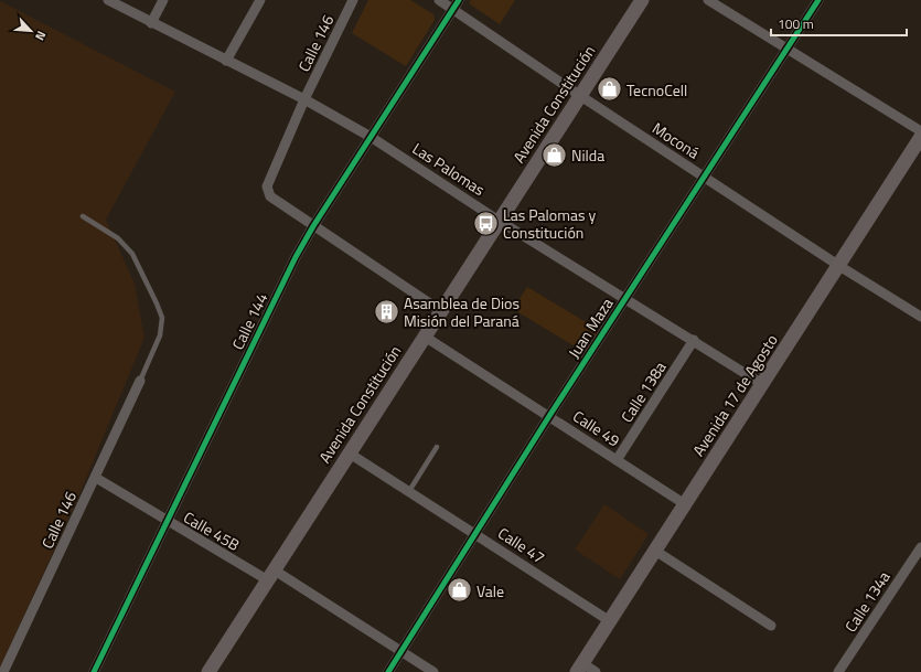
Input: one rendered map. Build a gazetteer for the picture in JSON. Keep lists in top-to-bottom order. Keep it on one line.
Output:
{"streets":{"main road":["Avenida Constitución","Avenida 17 de Agosto"],"street":["Calle 146","Moconá","Las Palomas","Calle 144","Juan Maza","Calle 138a","Calle 49","Calle 45B","Calle 47","Calle 134a"]},"crossings":[["Calle 146","Avenida Constitución"],["Calle 146","Las Palomas"],["Calle 146","Calle 144"],["Calle 146","Calle 45B"],["Avenida Constitución","Moconá"],["Avenida Constitución","Las Palomas"],["Avenida Constitución","Calle 49"],["Avenida Constitución","Calle 45B"],["Avenida Constitución","Calle 47"],["Moconá","Calle 144"],["Moconá","Juan Maza"],["Moconá","Avenida 17 de Agosto"],["Las Palomas","Calle 144"],["Las Palomas","Juan Maza"],["Las Palomas","Calle 138a"],["Las Palomas","Avenida 17 de Agosto"],["Calle 144","Calle 45B"],["Juan Maza","Calle 49"],["Juan Maza","Calle 45B"],["Juan Maza","Calle 47"],["Calle 138a","Calle 49"],["Avenida 17 de Agosto","Calle 49"],["Avenida 17 de Agosto","Calle 47"]],"places":{"shop":["TecnoCell","Nilda","Vale"],"bus stop":["Las Palomas y Constitución"],"building":["Asamblea de Dios Misión del Paraná"]},"scale_bar":"100 m","north":"bottom right"}
